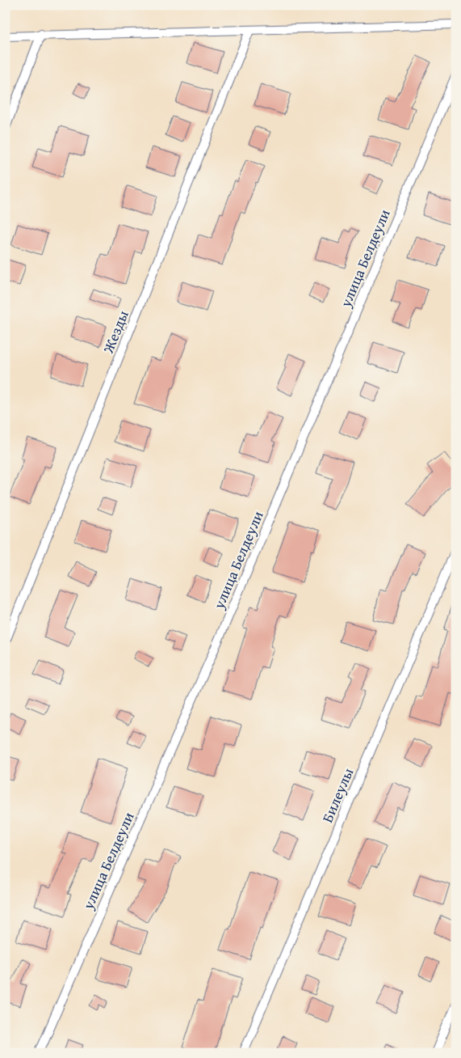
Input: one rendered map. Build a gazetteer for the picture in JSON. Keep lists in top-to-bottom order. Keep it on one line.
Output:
{"streets":{"street":["улица Белдеули","Жезды","Билеулы"]}}
